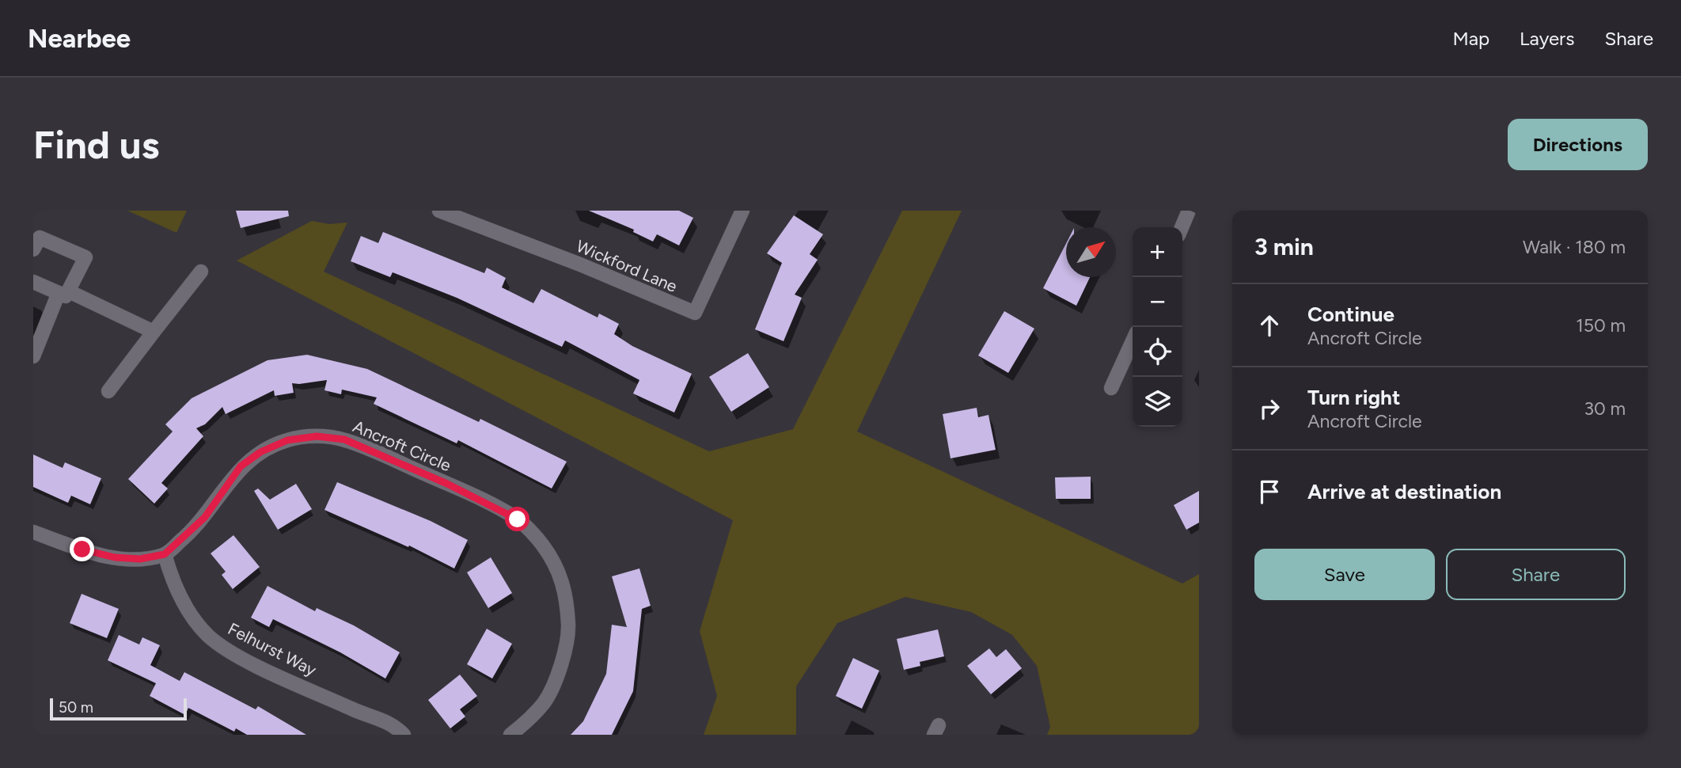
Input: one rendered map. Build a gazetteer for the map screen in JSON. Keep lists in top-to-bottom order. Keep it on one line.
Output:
{"streets":{"street":["Wickford Lane","Ancroft Circle","Felhurst Way"]},"crossings":[["Ancroft Circle","Felhurst Way"]],"scale_bar":"50 m","north":"top right","page":{"header":"Nearbee","nav":["Map","Layers","Share"],"buttons":["Directions",["Save","Share"]],"title":"Find us","heading":["3 min","Walk · 180 m"],"map_buttons":["+","−"],"list":[["Continue","Ancroft Circle","150 m"],["Turn right","Ancroft Circle","30 m"],"Arrive at destination"],"scale":"50 m"}}
